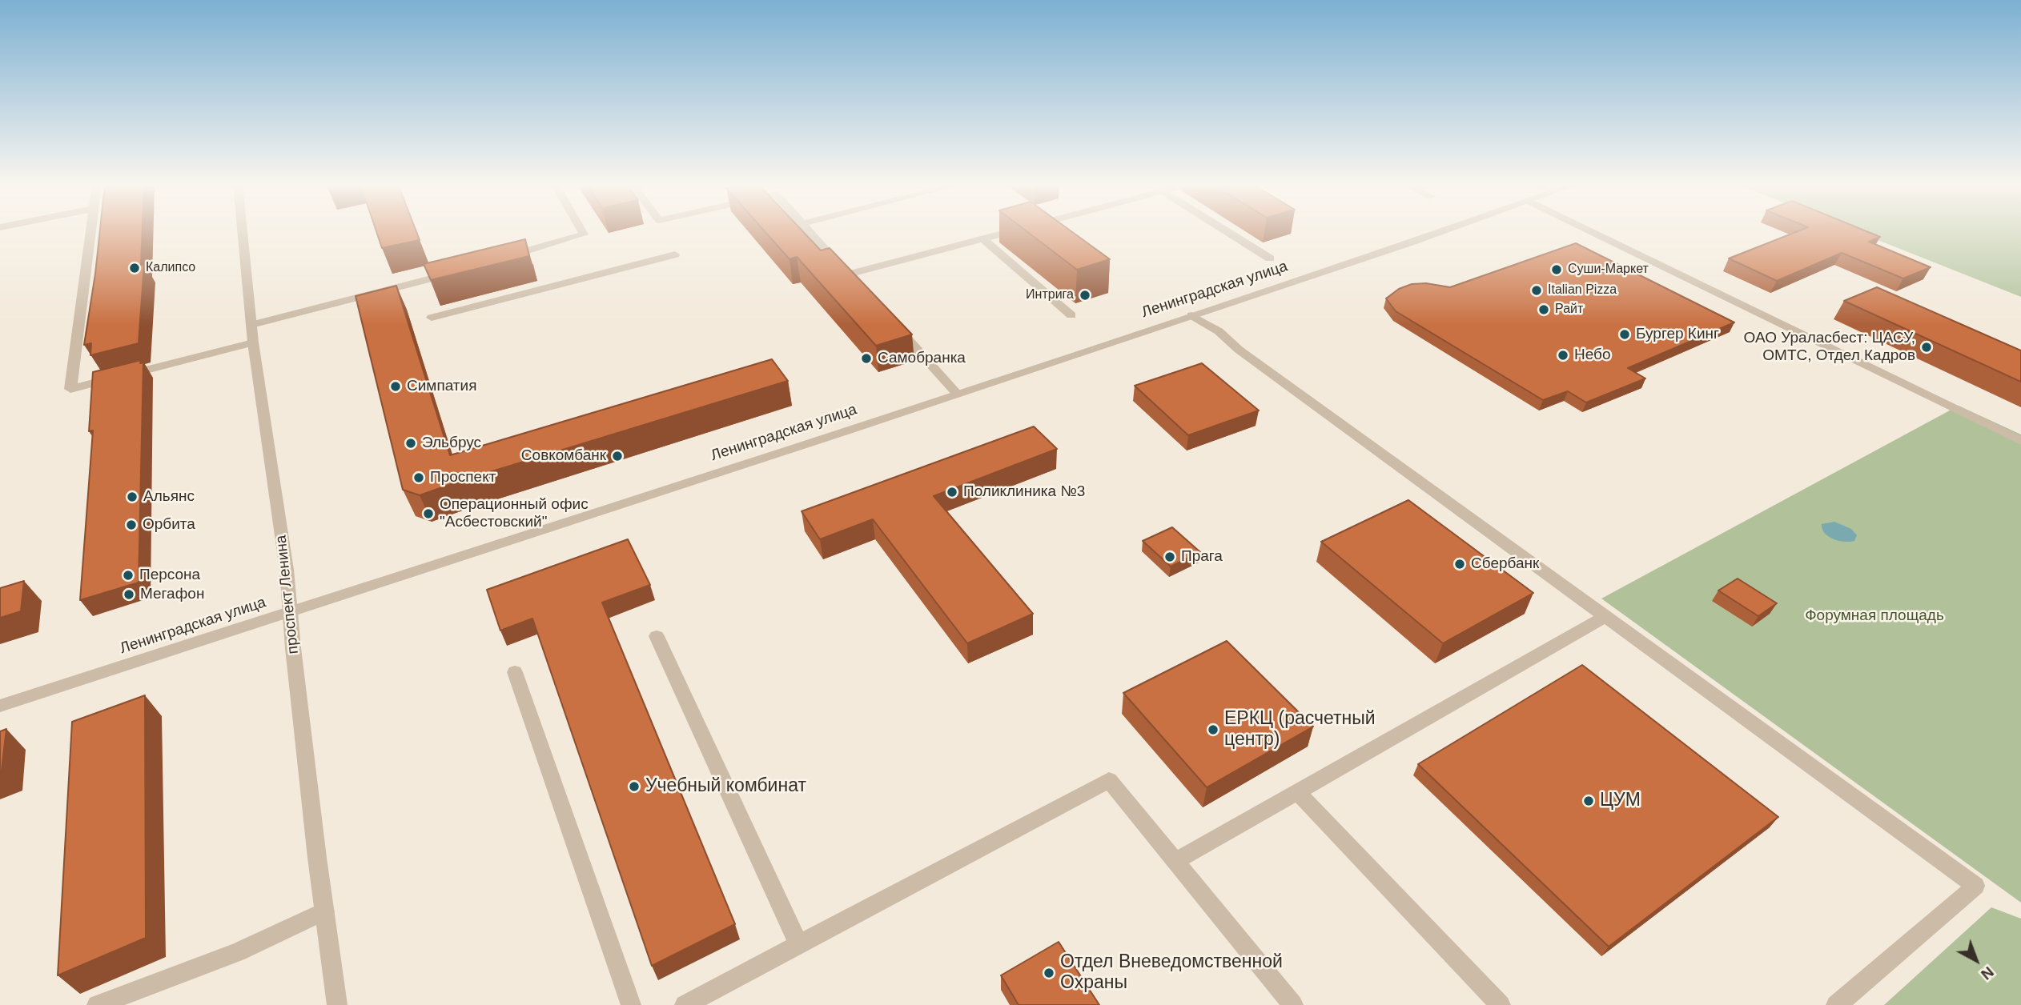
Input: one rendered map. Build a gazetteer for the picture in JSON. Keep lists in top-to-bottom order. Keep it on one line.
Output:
{"streets":{"street":["Ленинградская улица","проспект Ленина"]},"crossings":[["Ленинградская улица","проспект Ленина"]],"parks":["Форумная площадь"],"places":["Калипсо","Суши-Маркет","Italian Pizza","Интрига","Райт","Бургер Кинг","ОАО Ураласбест: ЦАСУ, ОМТС, Отдел Кадров","Небо","Самобранка","Симпатия","Эльбрус","Совкомбанк","Проспект","Поликлиника №3","Альянс","Операционный офис \"Асбестовский\"","Орбита","Прага","Сбербанк","Персона","Мегафон","ЕРКЦ (расчетный центр)","Учебный комбинат","ЦУМ","Отдел Вневедомственной Охраны"],"north":"bottom right"}
